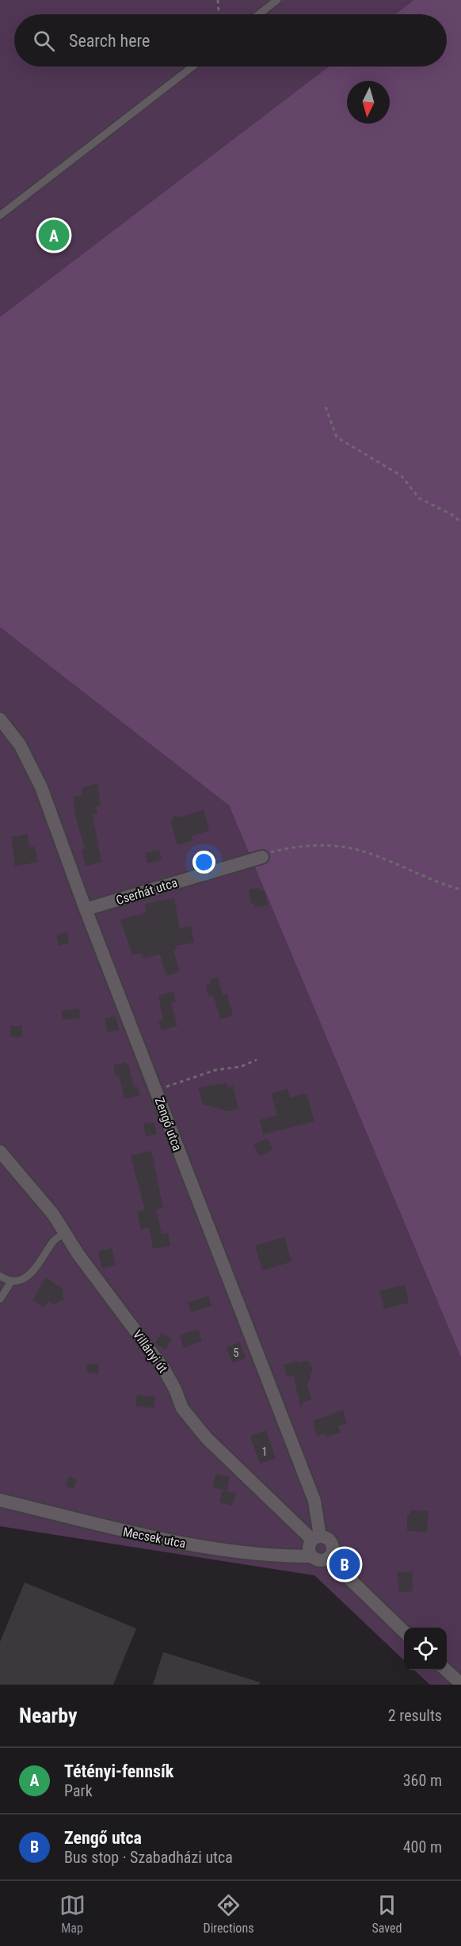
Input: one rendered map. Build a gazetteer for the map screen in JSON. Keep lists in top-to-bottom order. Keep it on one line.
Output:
{"streets":{"street":["Cserhát utca","Zengő utca","Villányi út","Mecsek utca"]},"crossings":[["Cserhát utca","Zengő utca"],["Zengő utca","Villányi út"],["Zengő utca","Mecsek utca"],["Villányi út","Mecsek utca"]],"house_numbers":["5","1"],"north":"bottom","page":{"search":"Search here","pins":["A","B"],"heading":["Nearby","2 results"],"list":[{"mark":"A","name":"Tétényi-fennsík","note":"Park","value":"360 m"},{"mark":"B","name":"Zengő utca","note":"Bus stop · Szabadházi utca","value":"400 m"}],"nav":["Map","Directions","Saved"]}}
